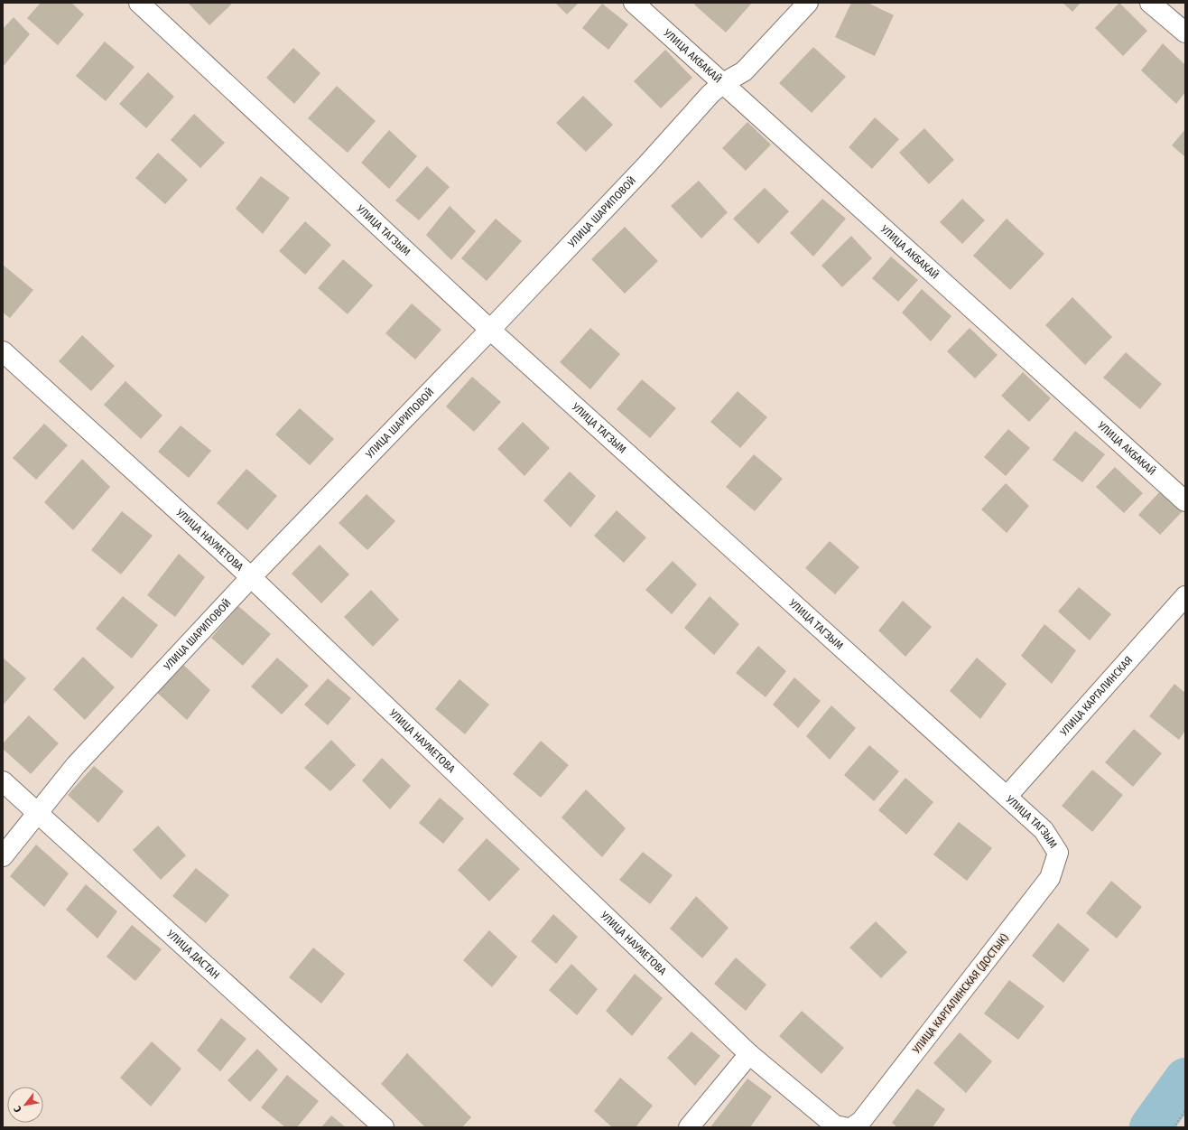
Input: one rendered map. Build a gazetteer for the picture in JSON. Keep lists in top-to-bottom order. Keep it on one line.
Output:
{"streets":{"street":["УЛИЦА АКБАКАЙ","УЛИЦА ШАРИПОВОЙ","УЛИЦА ТАГЗЫМ","УЛИЦА НАУМЕТОВА","УЛИЦА КАРГАЛИНСКАЯ","УЛИЦА ДАСТАН","УЛИЦА КАРГАЛИНСКАЯ (ДОСТЫК)"]},"crossings":[["УЛИЦА АКБАКАЙ","УЛИЦА ШАРИПОВОЙ"],["УЛИЦА ШАРИПОВОЙ","УЛИЦА ТАГЗЫМ"],["УЛИЦА ШАРИПОВОЙ","УЛИЦА НАУМЕТОВА"],["УЛИЦА ШАРИПОВОЙ","УЛИЦА ДАСТАН"],["УЛИЦА ТАГЗЫМ","УЛИЦА КАРГАЛИНСКАЯ"],["УЛИЦА ТАГЗЫМ","УЛИЦА КАРГАЛИНСКАЯ (ДОСТЫК)"]],"north":"bottom left"}
